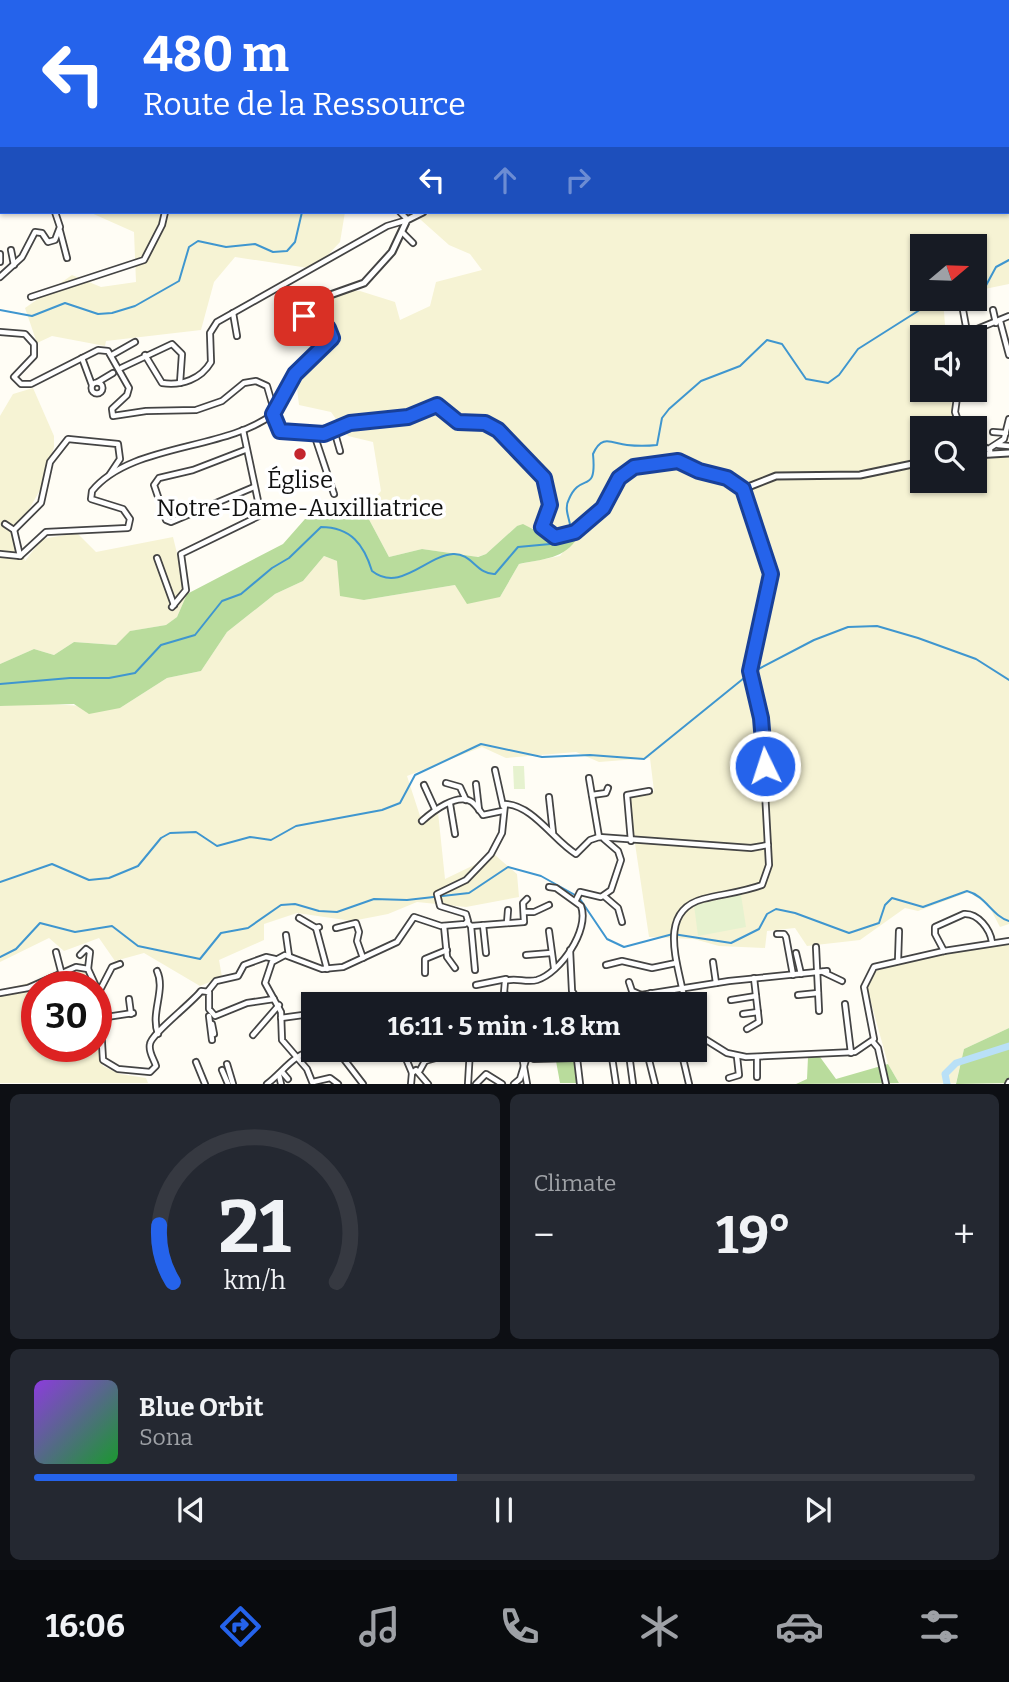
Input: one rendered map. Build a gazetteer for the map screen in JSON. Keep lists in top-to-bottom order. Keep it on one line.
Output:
{"places":["Église Notre-Dame-Auxilliatrice"],"north":"right","page":{"turn":["480 m","Route de la Ressource"],"limit":"30","trip":"16:11 · 5 min · 1.8 km","tile":"Climate","heat":["−","19°","+"],"song":["Blue Orbit","Sona"],"tabs":"16:06","gauge":["21","km/h"]}}
